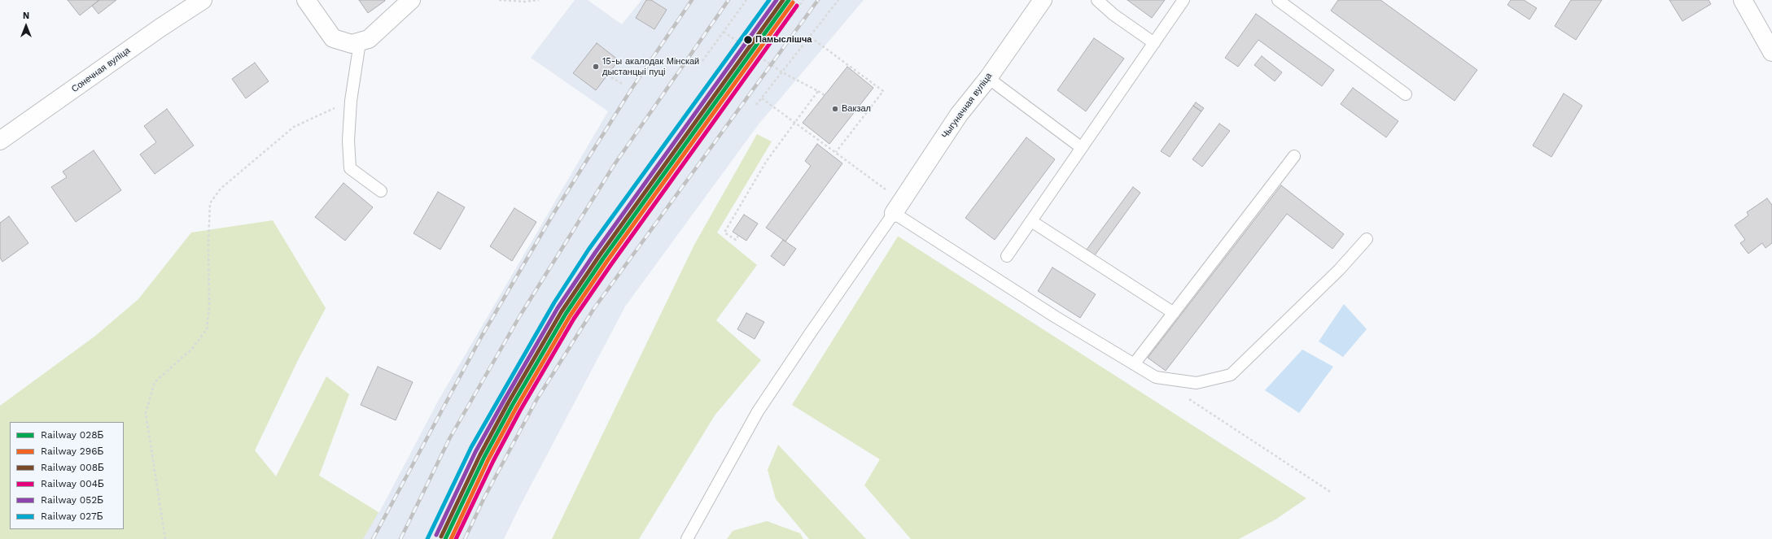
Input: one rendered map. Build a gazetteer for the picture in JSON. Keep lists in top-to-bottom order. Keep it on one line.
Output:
{"streets":{"street":["Сонечная вуліца","Чыгуначная вуліца"]},"places":["Памыслішча","15-ы акалодак Мінскай дыстанцыі пуці","Вакзал"],"lines":["rail line 028Б","rail line 008Б","rail line 052Б","rail line 027Б","rail line 296Б","rail line 004Б"],"legend":["Railway 028Б","Railway 296Б","Railway 008Б","Railway 004Б","Railway 052Б","Railway 027Б"],"north":"top"}
